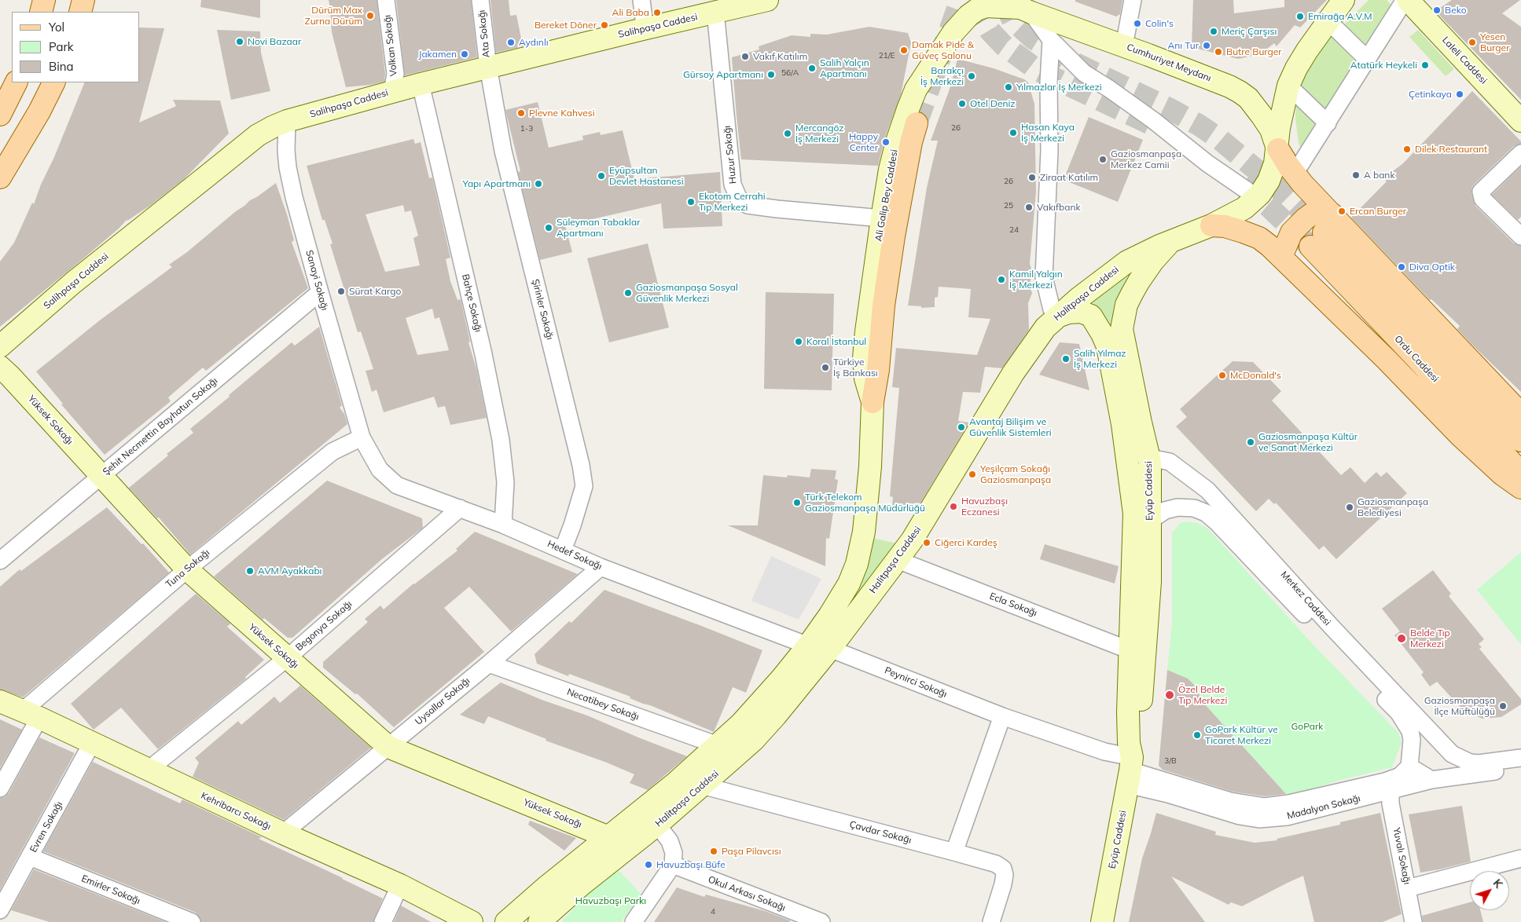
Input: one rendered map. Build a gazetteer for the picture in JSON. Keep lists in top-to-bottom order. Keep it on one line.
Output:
{"streets":{"main road":["Salihpaşa Caddesi","Laleli Caddesi","Cumhuriyet Meydanı","Ali Galip Bey Caddesi","Halitpaşa Caddesi","Ordu Caddesi","Yüksek Sokağı","Eyüp Caddesi","Kehribarcı Sokağı"],"street":["Ata Sokağı","Volkan Sokağı","Huzur Sokağı","Sanayi Sokağı","Bahçe Sokağı","Şirinler Sokağı","Şehit Necmettin Bayhatun Sokağı","Hedef Sokağı","Tuna Sokağı","Merkez Caddesi","Ecla Sokağı","Begonya Sokağı","Peynirci Sokağı","Uysallar Sokağı","Necatibey Sokağı","Madalyon Sokağı","Evren Sokağı","Çavdar Sokağı","Yuvalı Sokağı","Emirler Sokağı","Okul Arkası Sokağı"]},"crossings":[["Salihpaşa Caddesi","Ata Sokağı"],["Salihpaşa Caddesi","Volkan Sokağı"],["Salihpaşa Caddesi","Huzur Sokağı"],["Salihpaşa Caddesi","Sanayi Sokağı"],["Salihpaşa Caddesi","Bahçe Sokağı"],["Salihpaşa Caddesi","Şirinler Sokağı"],["Ata Sokağı","Şirinler Sokağı"],["Cumhuriyet Meydanı","Ali Galip Bey Caddesi"],["Cumhuriyet Meydanı","Halitpaşa Caddesi"],["Huzur Sokağı","Ali Galip Bey Caddesi"],["Ali Galip Bey Caddesi","Halitpaşa Caddesi"],["Sanayi Sokağı","Şehit Necmettin Bayhatun Sokağı"],["Sanayi Sokağı","Hedef Sokağı"],["Sanayi Sokağı","Tuna Sokağı"],["Halitpaşa Caddesi","Yüksek Sokağı"],["Halitpaşa Caddesi","Eyüp Caddesi"],["Halitpaşa Caddesi","Hedef Sokağı"],["Halitpaşa Caddesi","Ecla Sokağı"],["Halitpaşa Caddesi","Peynirci Sokağı"],["Halitpaşa Caddesi","Necatibey Sokağı"],["Halitpaşa Caddesi","Çavdar Sokağı"],["Bahçe Sokağı","Hedef Sokağı"],["Şirinler Sokağı","Hedef Sokağı"],["Yüksek Sokağı","Şehit Necmettin Bayhatun Sokağı"],["Yüksek Sokağı","Tuna Sokağı"],["Yüksek Sokağı","Begonya Sokağı"],["Yüksek Sokağı","Uysallar Sokağı"],["Eyüp Caddesi","Merkez Caddesi"],["Eyüp Caddesi","Ecla Sokağı"],["Eyüp Caddesi","Peynirci Sokağı"],["Eyüp Caddesi","Madalyon Sokağı"],["Hedef Sokağı","Tuna Sokağı"],["Hedef Sokağı","Begonya Sokağı"],["Hedef Sokağı","Uysallar Sokağı"],["Tuna Sokağı","Kehribarcı Sokağı"],["Merkez Caddesi","Madalyon Sokağı"],["Begonya Sokağı","Kehribarcı Sokağı"],["Peynirci Sokağı","Madalyon Sokağı"],["Uysallar Sokağı","Necatibey Sokağı"],["Uysallar Sokağı","Kehribarcı Sokağı"],["Madalyon Sokağı","Yuvalı Sokağı"],["Kehribarcı Sokağı","Evren Sokağı"],["Evren Sokağı","Emirler Sokağı"]],"parks":["GoPark","Havuzbaşı Parkı"],"places":["Beko","Ali Baba","Dürüm Max Zurna Dürüm","Emirağa A.V.M","Colin's","Bereket Döner","Meriç Çarşısı","Novi Bazaar","Aydınlı","Yesen Burger","Anı Tur","Damak Pide & Güveç Salonu","Butre Burger","Jakamen","Vakıf Katılım","Atatürk Heykeli","Salih Yalçın Apartmanı","Gürsoy Apartmanı","Barakçı İş Merkezi","Yılmazlar İş Merkezi","Çetinkaya","Otel Deniz","Plevne Kahvesi","Hasan Kaya İş Merkezi","Mercangöz İş Merkezi","Happy Center","Dilek Restaurant","Gaziosmanpaşa Merkez Camii","A bank","Eyüpsultan Devlet Hastanesi","Ziraat Katılım","Yapı Apartmanı","Ekotom Cerrahi Tıp Merkezi","Vakıfbank","Ercan Burger","Süleyman Tabaklar Apartmanı","Diva Optik","Kamil Yalgın İş Merkezi","Sürat Kargo","Gaziosmanpaşa Sosyal Güvenlik Merkezi","Koral İstanbul","Salih Yılmaz İş Merkezi","Türkiye İş Bankası","McDonald's","Avantaj Bilişim ve Güvenlik Sistemleri","Gaziosmanpaşa Kültür ve Sanat Merkezi","Yeşilçam Sokağı Gaziosmanpaşa","Türk Telekom Gaziosmanpaşa Müdürlüğü","Havuzbaşı Eczanesi","Gaziosmanpaşa Belediyesi","Ciğerci Kardeş","AVM Ayakkabı","Belde Tıp Merkezi","Özel Belde Tıp Merkezi","Gaziosmanpaşa İlçe Müftülüğü","GoPark Kültür ve Ticaret Merkezi","Paşa Pilavcısı","Havuzbaşı Büfe"],"house_numbers":["21/E","56/A","26","1-3","26","25","24","3/B","4"],"legend":["Yol","Park","Bina"],"north":"top right"}
